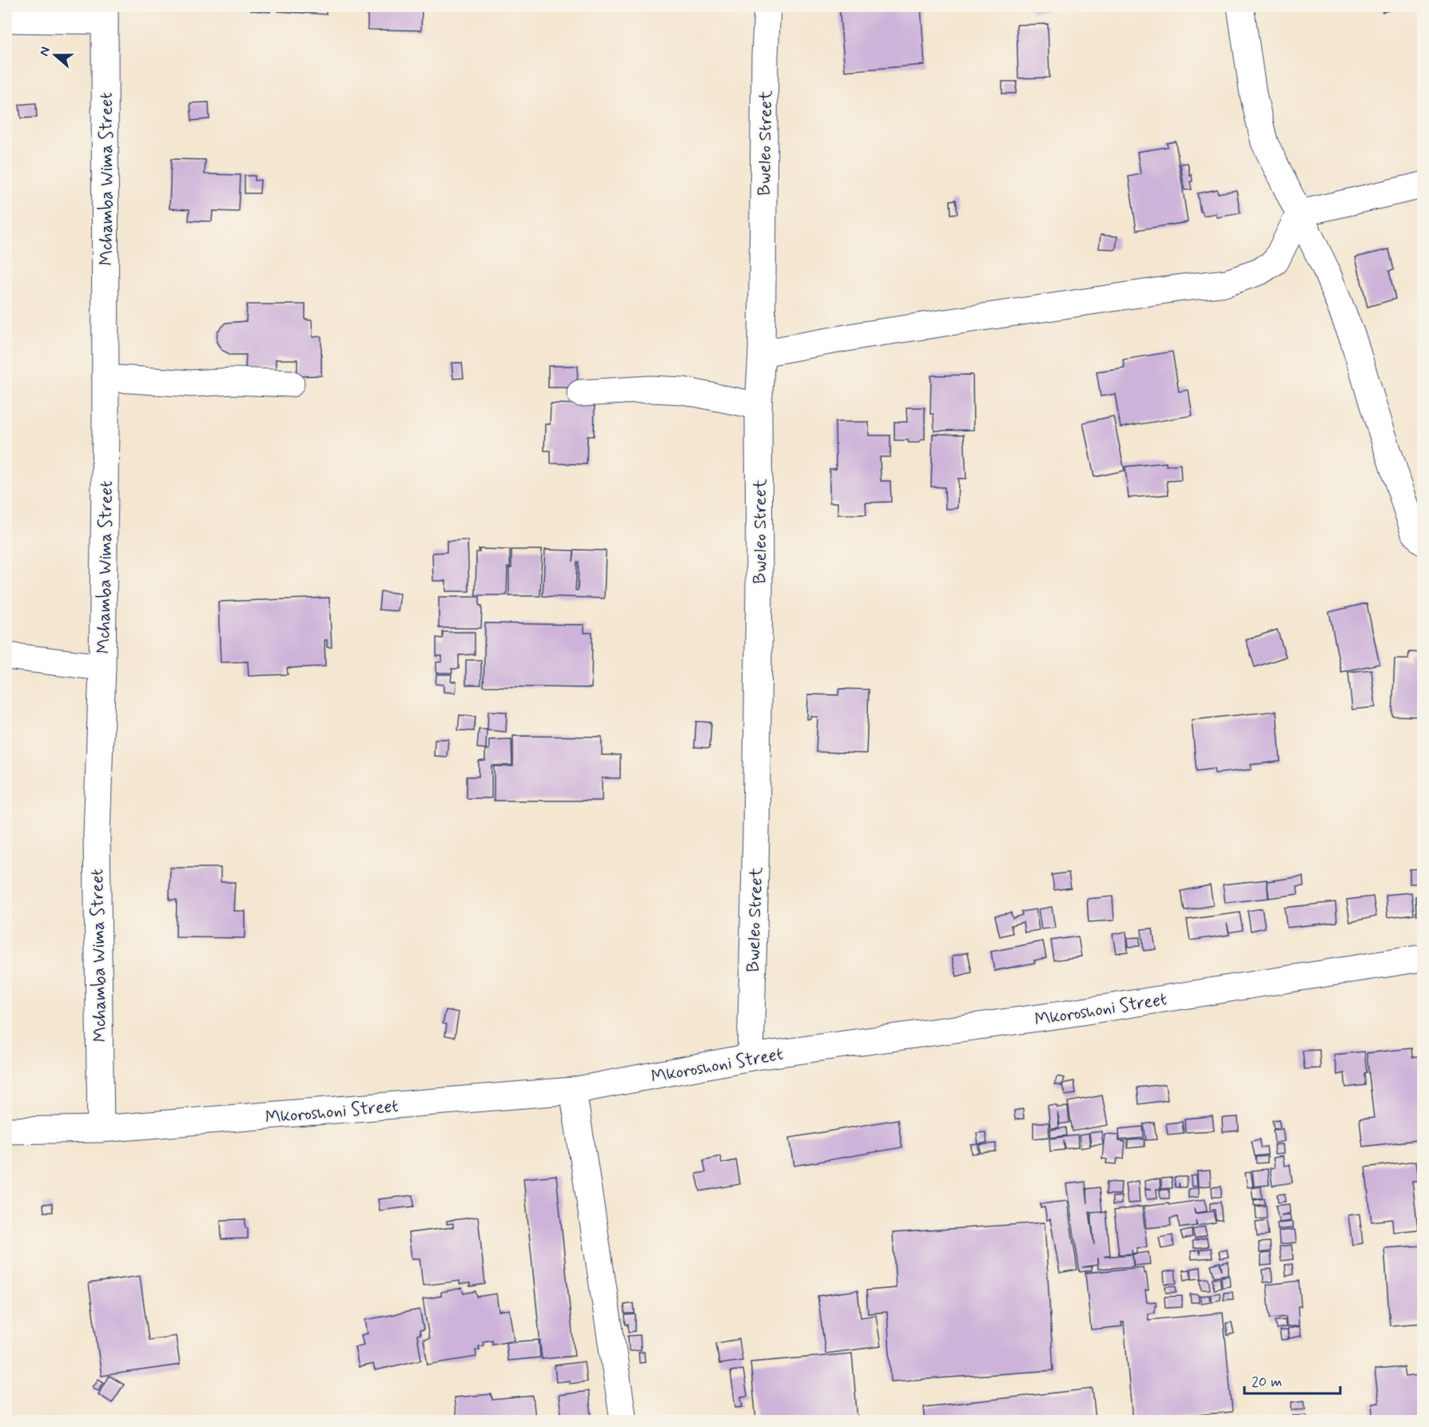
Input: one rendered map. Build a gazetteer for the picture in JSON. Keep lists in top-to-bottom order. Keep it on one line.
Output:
{"streets":{"street":["Bweleo Street","Mchamba Wima Street","Mkoroshoni Street"]},"crossings":[["Bweleo Street","Mkoroshoni Street"],["Mchamba Wima Street","Mkoroshoni Street"]],"scale_bar":"20 m","north":"left"}
